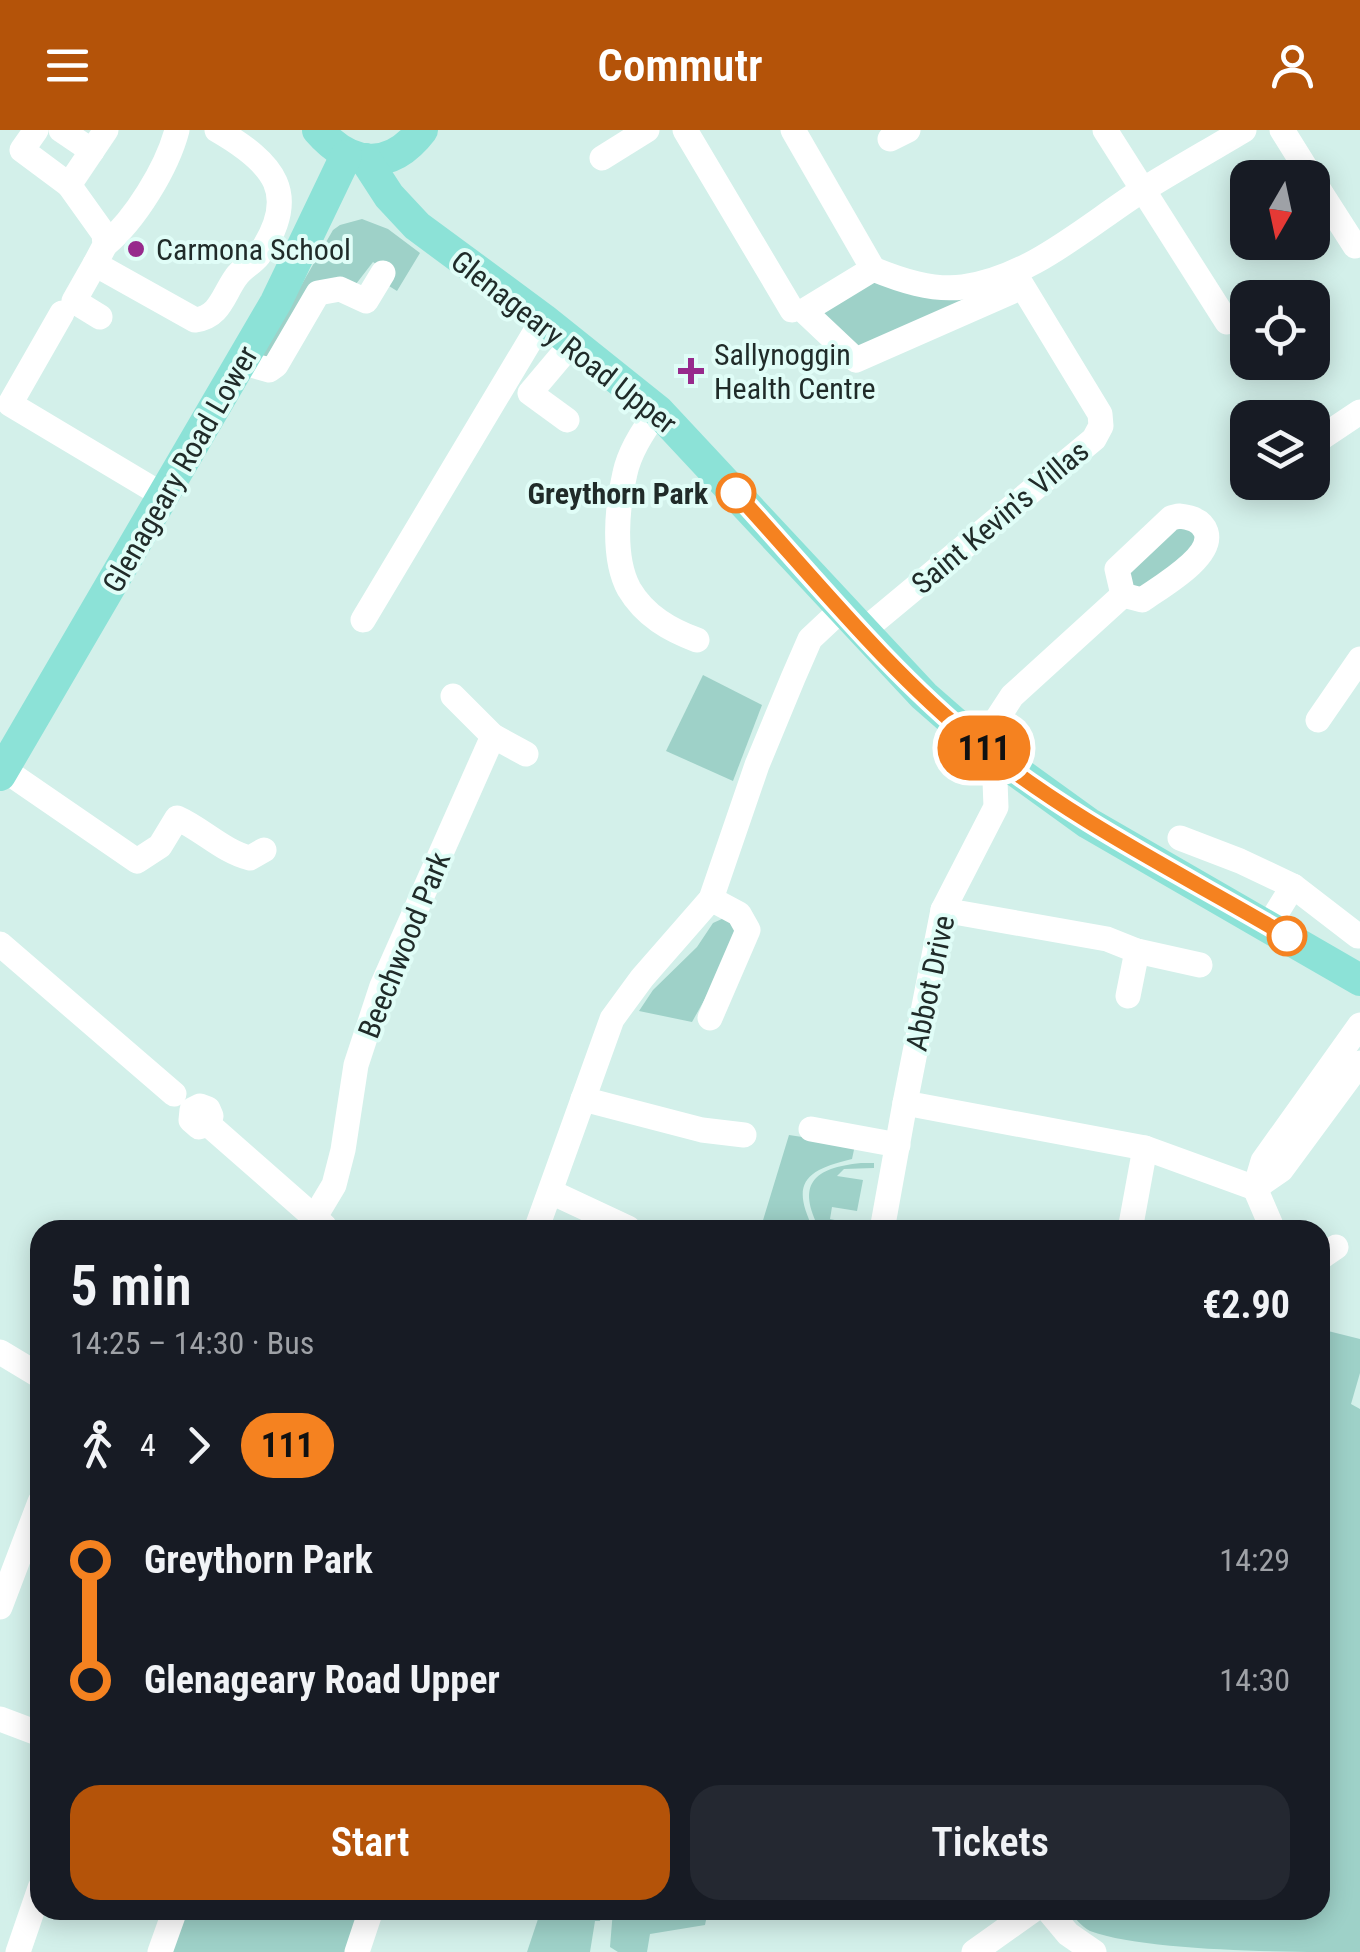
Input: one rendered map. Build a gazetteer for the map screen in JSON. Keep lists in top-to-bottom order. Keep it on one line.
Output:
{"streets":{"main road":["Glenageary Road Upper","Glenageary Road Lower"],"street":["Saint Kevin's Villas","Beechwood Park","Abbot Drive"]},"crossings":[["Glenageary Road Upper","Glenageary Road Lower"],["Glenageary Road Upper","Saint Kevin's Villas"],["Glenageary Road Upper","Abbot Drive"]],"places":{"other":["Carmona School","Greythorn Park"],"health":["Sallynoggin Health Centre"]},"lines":["bus line 111"],"north":"bottom","page":{"header":"Commutr","on_map":"111","heading":["5 min","14:25 – 14:30 · Bus","€2.90"],"legs":["4","111"],"list":[{"name":"Greythorn Park","value":"14:29"},{"name":"Glenageary Road Upper","value":"14:30"}],"buttons":["Start","Tickets"]}}
